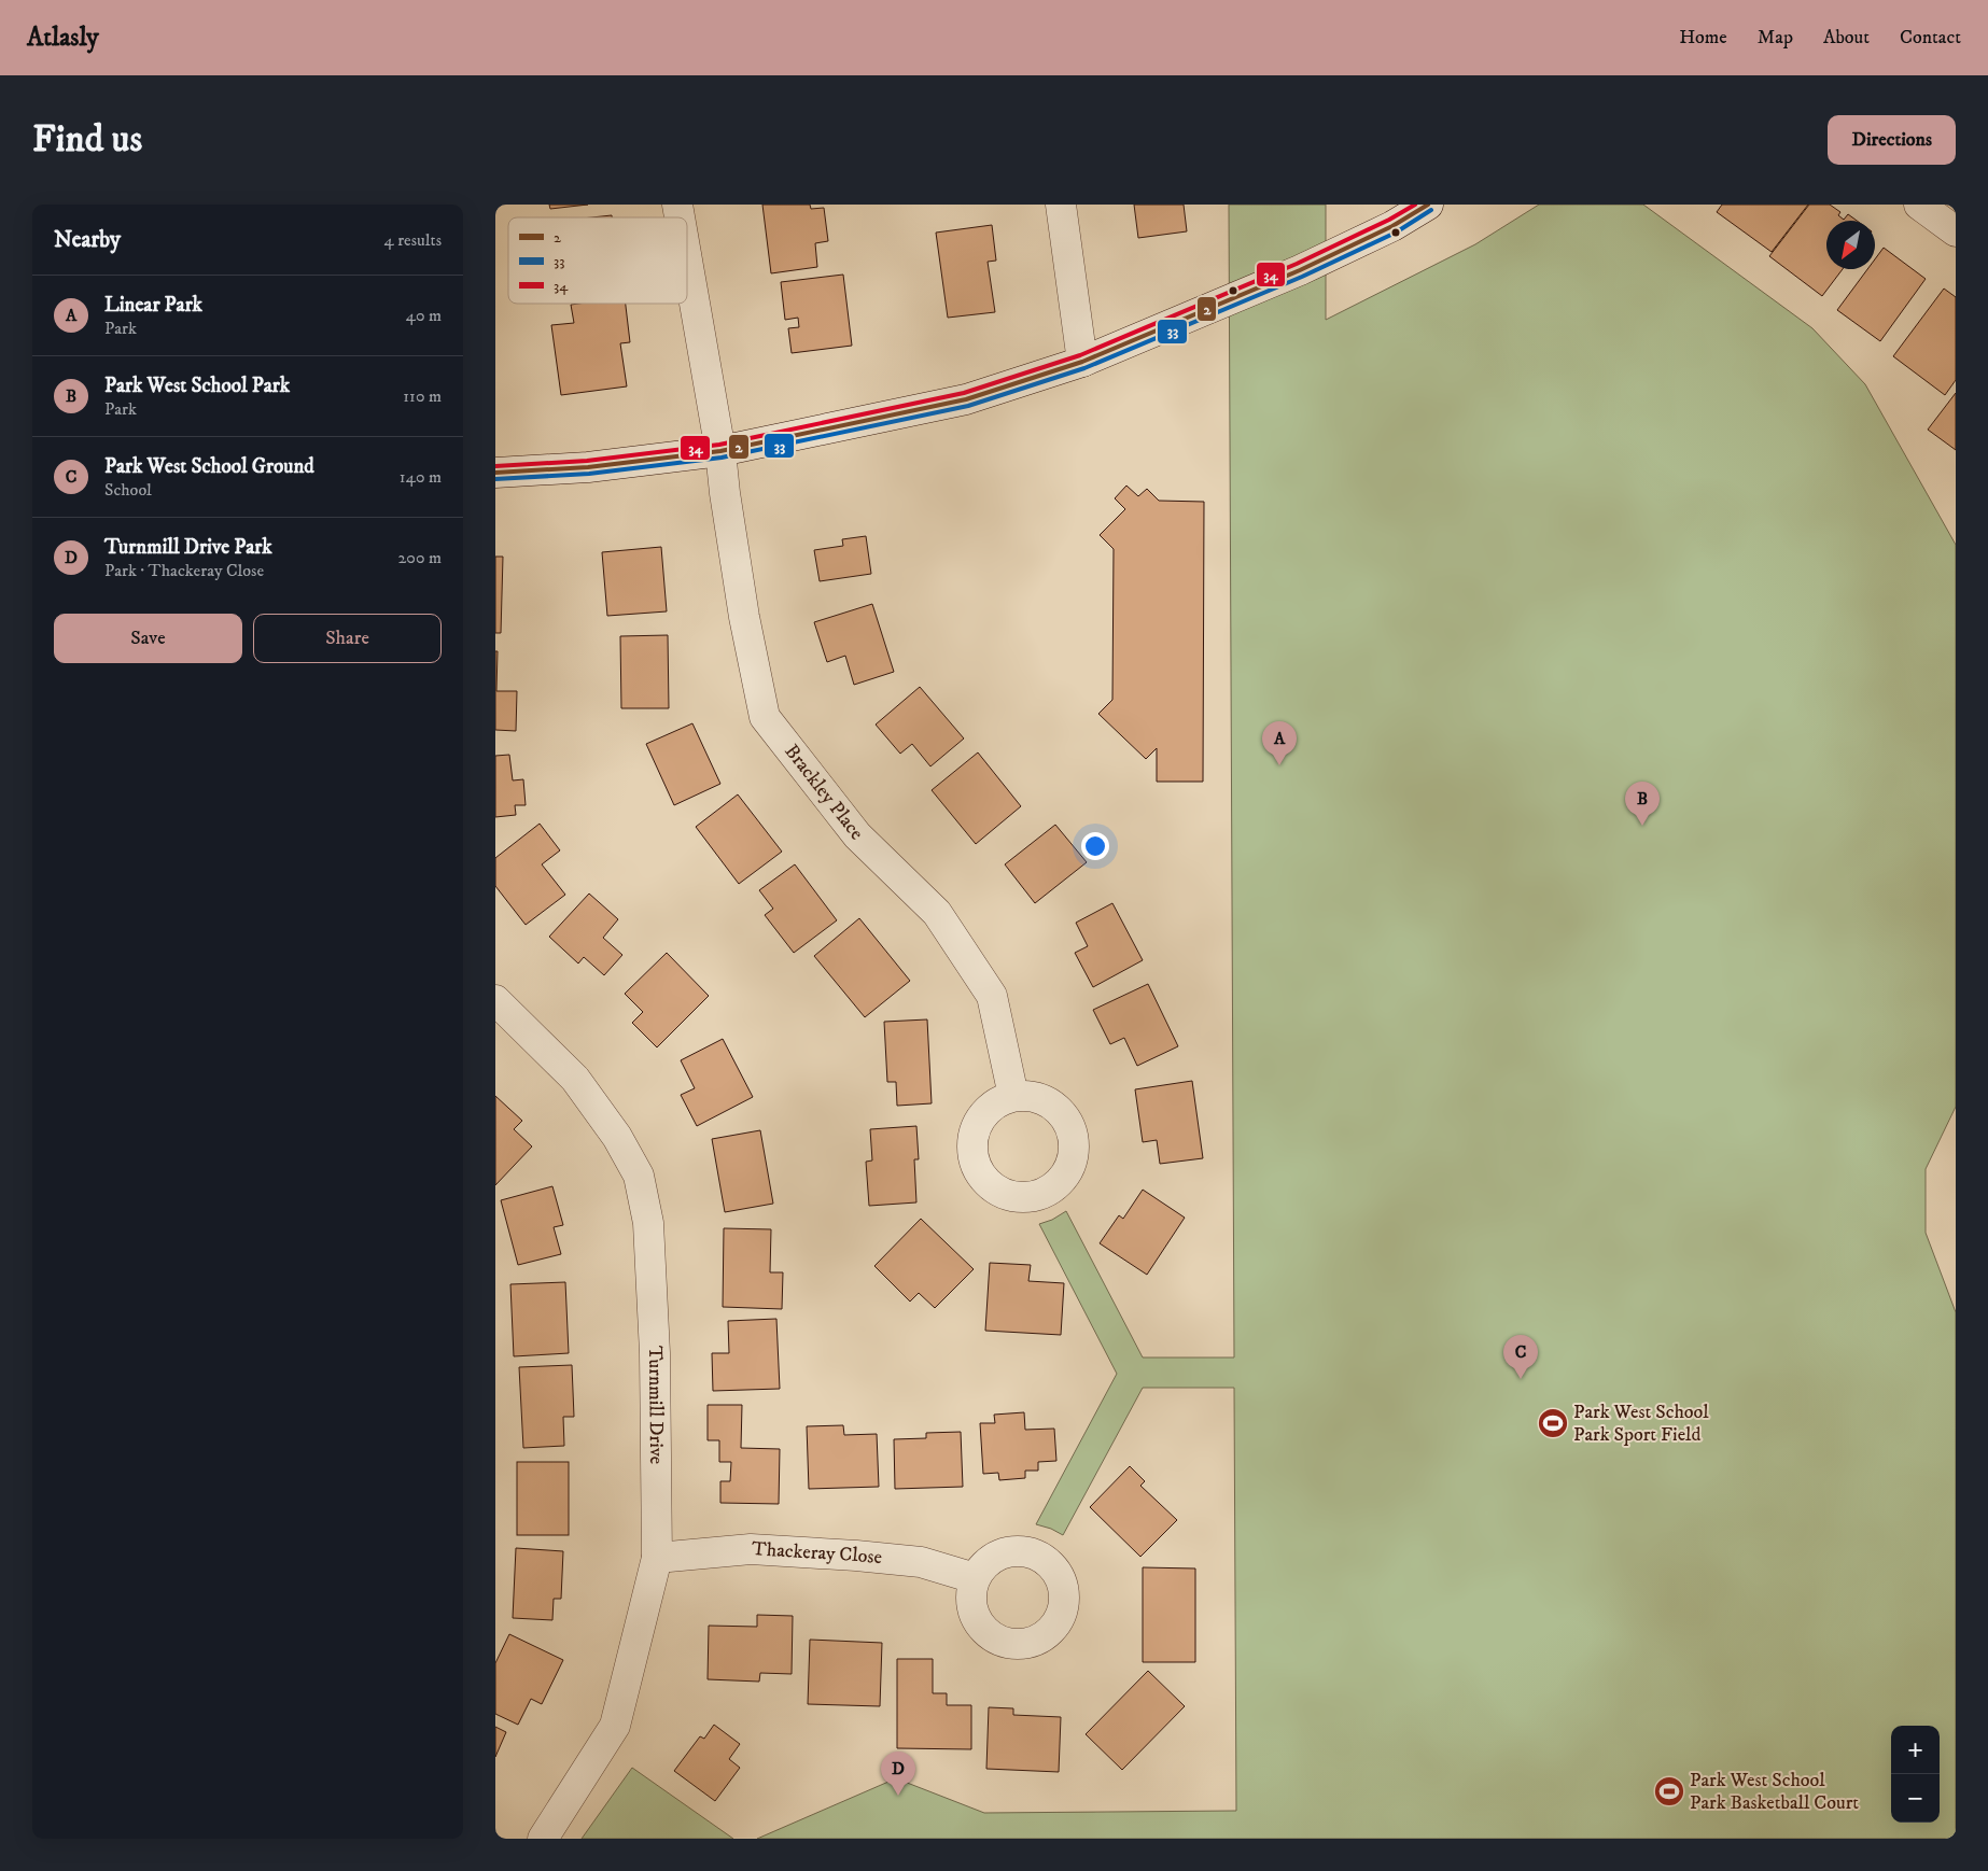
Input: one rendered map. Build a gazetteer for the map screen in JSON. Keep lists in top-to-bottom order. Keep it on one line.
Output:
{"streets":{"street":["Brackley Place","Turnmill Drive","Thackeray Close"]},"crossings":[["Turnmill Drive","Thackeray Close"]],"places":{"sports":["Park West School Park Sport Field","Park West School Park Basketball Court"]},"lines":["transit line 2","transit line 34","transit line 33"],"legend":["2","33","34"],"north":"bottom left","page":{"header":"Atlasly","nav":["Home","Map","About","Contact"],"buttons":["Directions",["Save","Share"]],"title":"Find us","heading":["Nearby","4 results"],"list":[{"mark":"A","name":"Linear Park","note":"Park","value":"40 m"},{"mark":"B","name":"Park West School Park","note":"Park","value":"110 m"},{"mark":"C","name":"Park West School Ground","note":"School","value":"140 m"},{"mark":"D","name":"Turnmill Drive Park","note":"Park · Thackeray Close","value":"200 m"}],"pins":["A","B","C","D"],"map_buttons":["+","−"]}}
